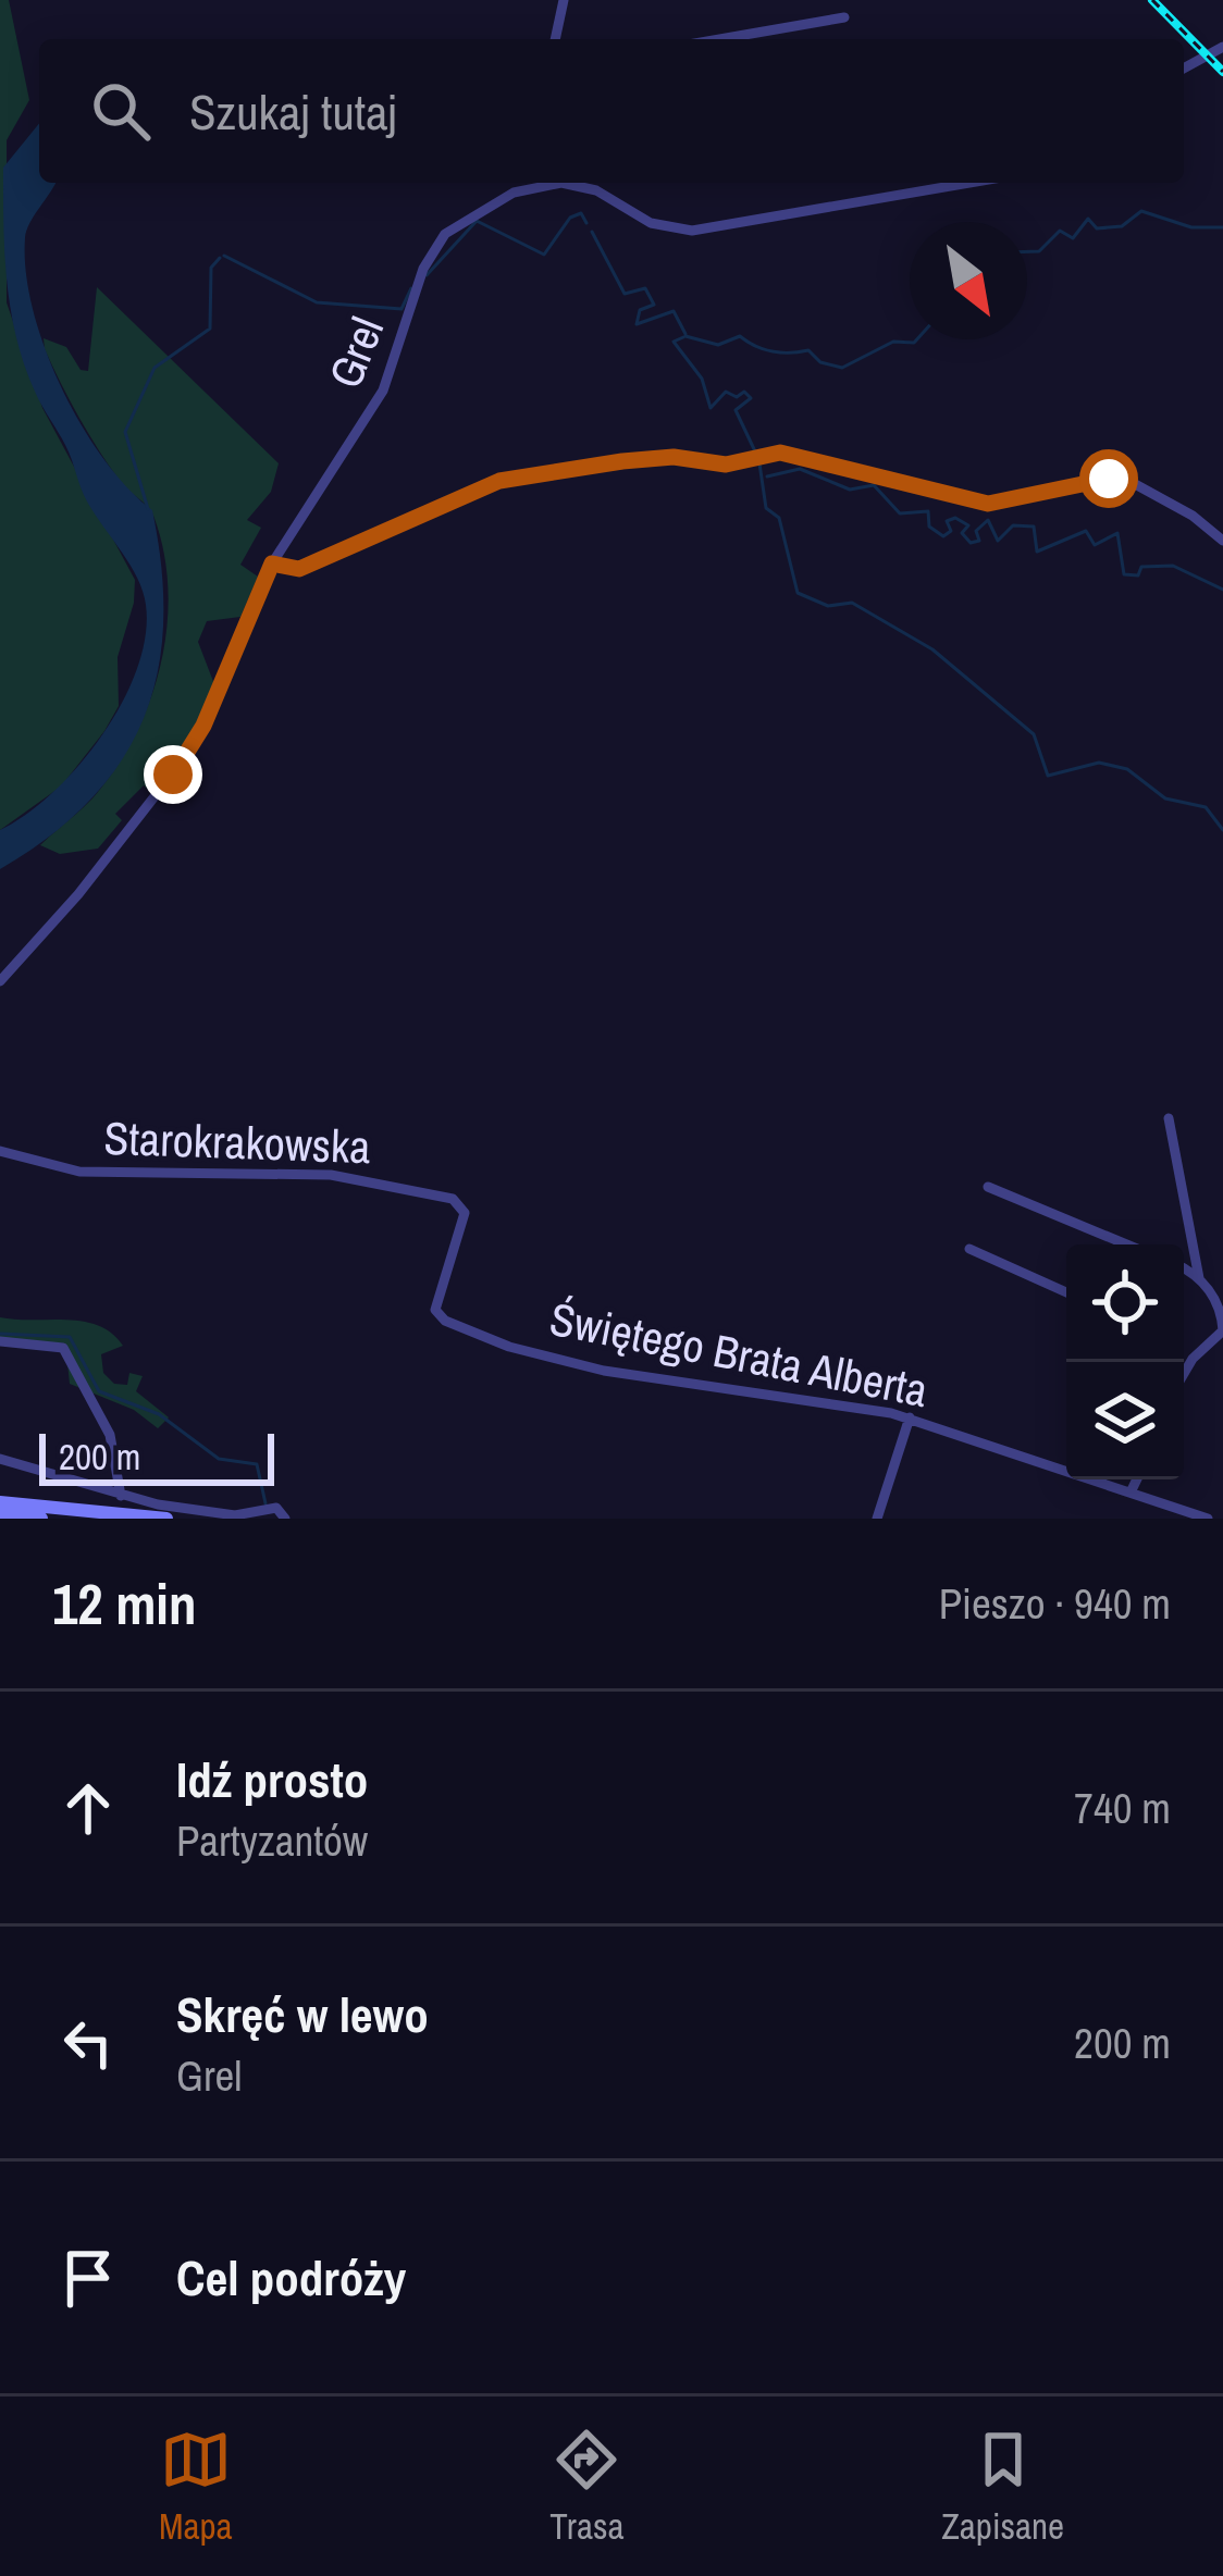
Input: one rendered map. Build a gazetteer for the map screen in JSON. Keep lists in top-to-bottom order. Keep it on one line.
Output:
{"streets":{"street":["Grel","Starokrakowska","Świętego Brata Alberta"]},"crossings":[["Starokrakowska","Świętego Brata Alberta"]],"scale_bar":"200 m","north":"bottom right","page":{"search":"Szukaj tutaj","scale":"200 m","heading":["12 min","Pieszo · 940 m"],"list":[["Idź prosto","Partyzantów","740 m"],["Skręć w lewo","Grel","200 m"],"Cel podróży"],"nav":["Mapa","Trasa","Zapisane"]}}
